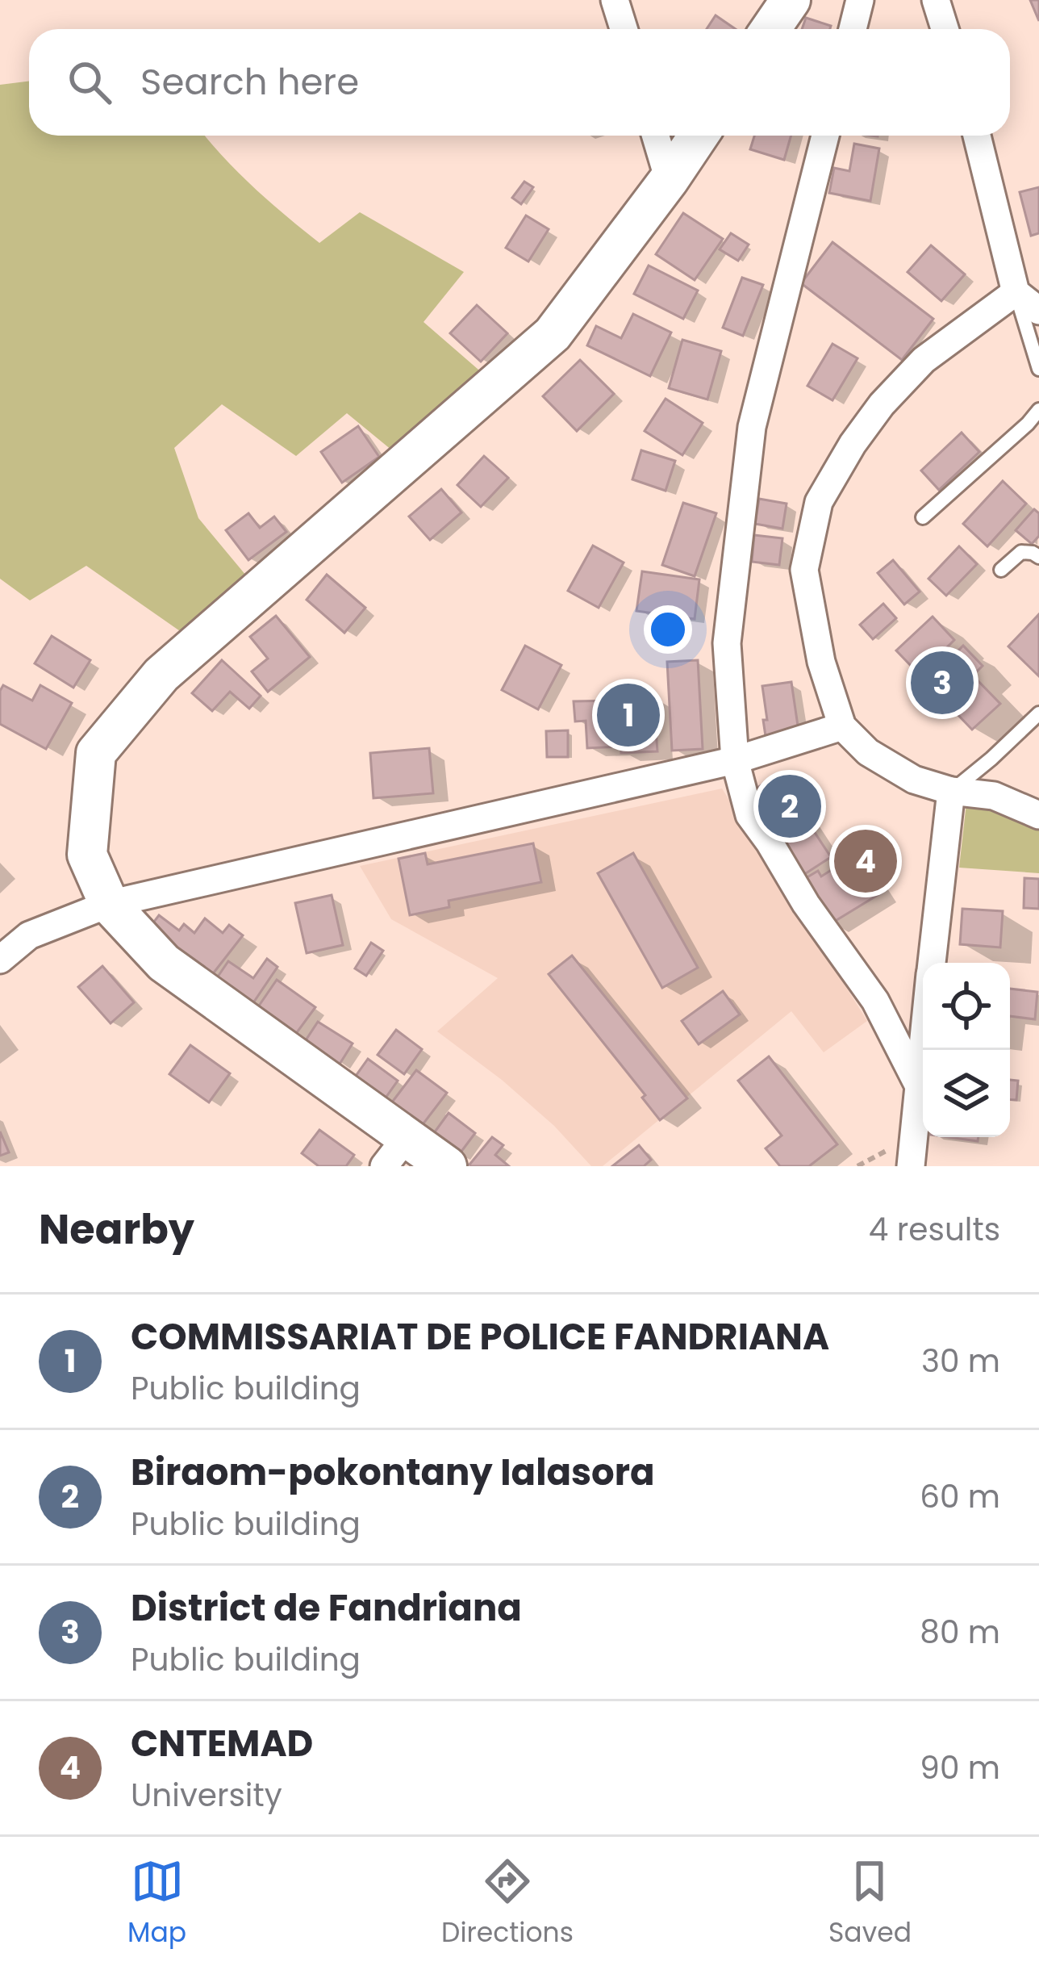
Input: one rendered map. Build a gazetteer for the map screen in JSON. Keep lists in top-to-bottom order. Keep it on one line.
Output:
{"page":{"search":"Search here","pins":["3","1","2","4"],"heading":["Nearby","4 results"],"list":[{"mark":"1","name":"COMMISSARIAT DE POLICE FANDRIANA","note":"Public building","value":"30 m"},{"mark":"2","name":"Biraom-pokontany Ialasora","note":"Public building","value":"60 m"},{"mark":"3","name":"District de Fandriana","note":"Public building","value":"80 m"},{"mark":"4","name":"CNTEMAD","note":"University","value":"90 m"}],"nav":["Map","Directions","Saved"]}}
